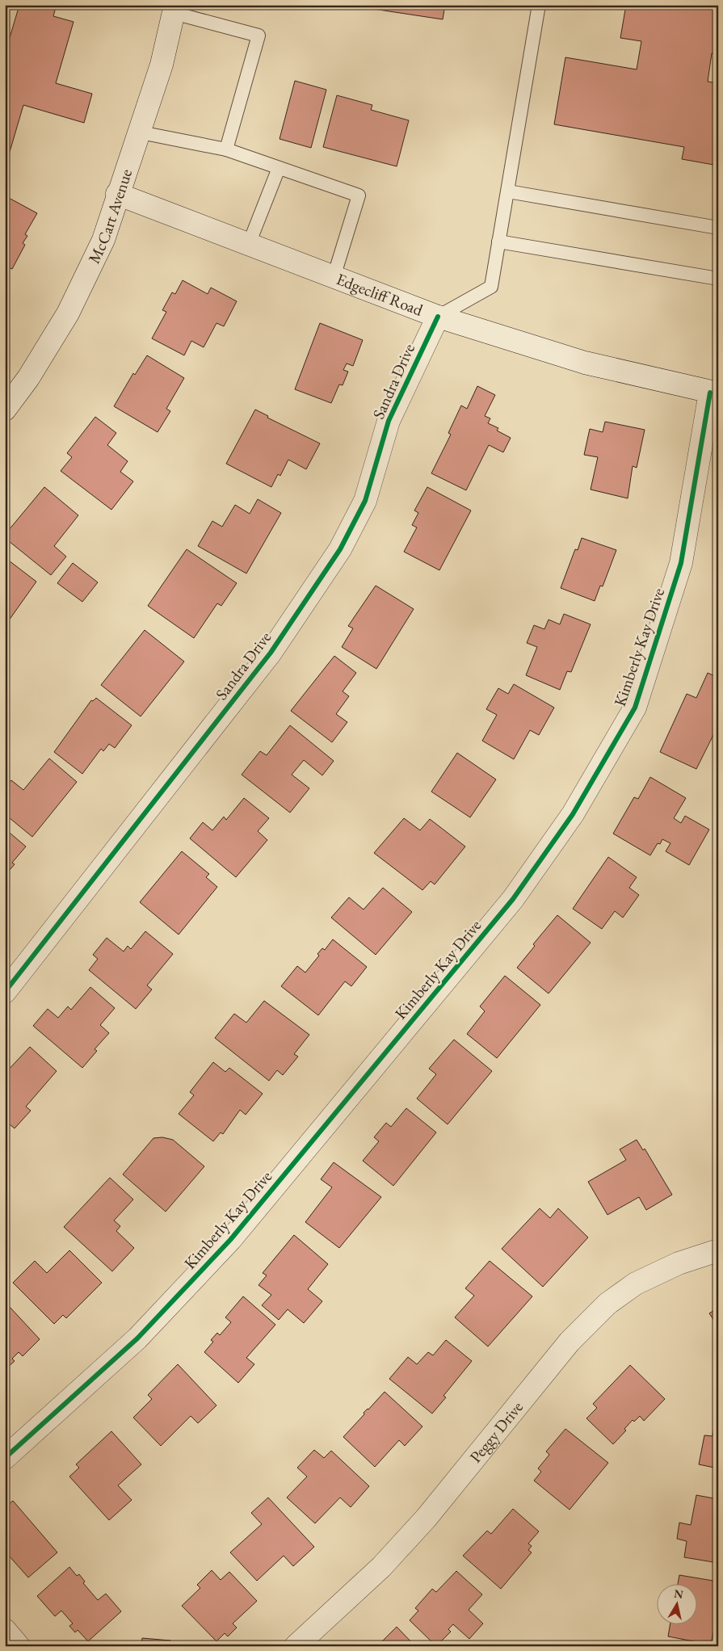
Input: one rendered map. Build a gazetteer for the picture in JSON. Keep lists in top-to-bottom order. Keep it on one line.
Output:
{"streets":{"street":["McCart Avenue","Edgecliff Road","Sandra Drive","Kimberly Kay Drive","Peggy Drive"]},"crossings":[["McCart Avenue","Edgecliff Road"],["Edgecliff Road","Sandra Drive"],["Edgecliff Road","Kimberly Kay Drive"]],"north":"top"}
